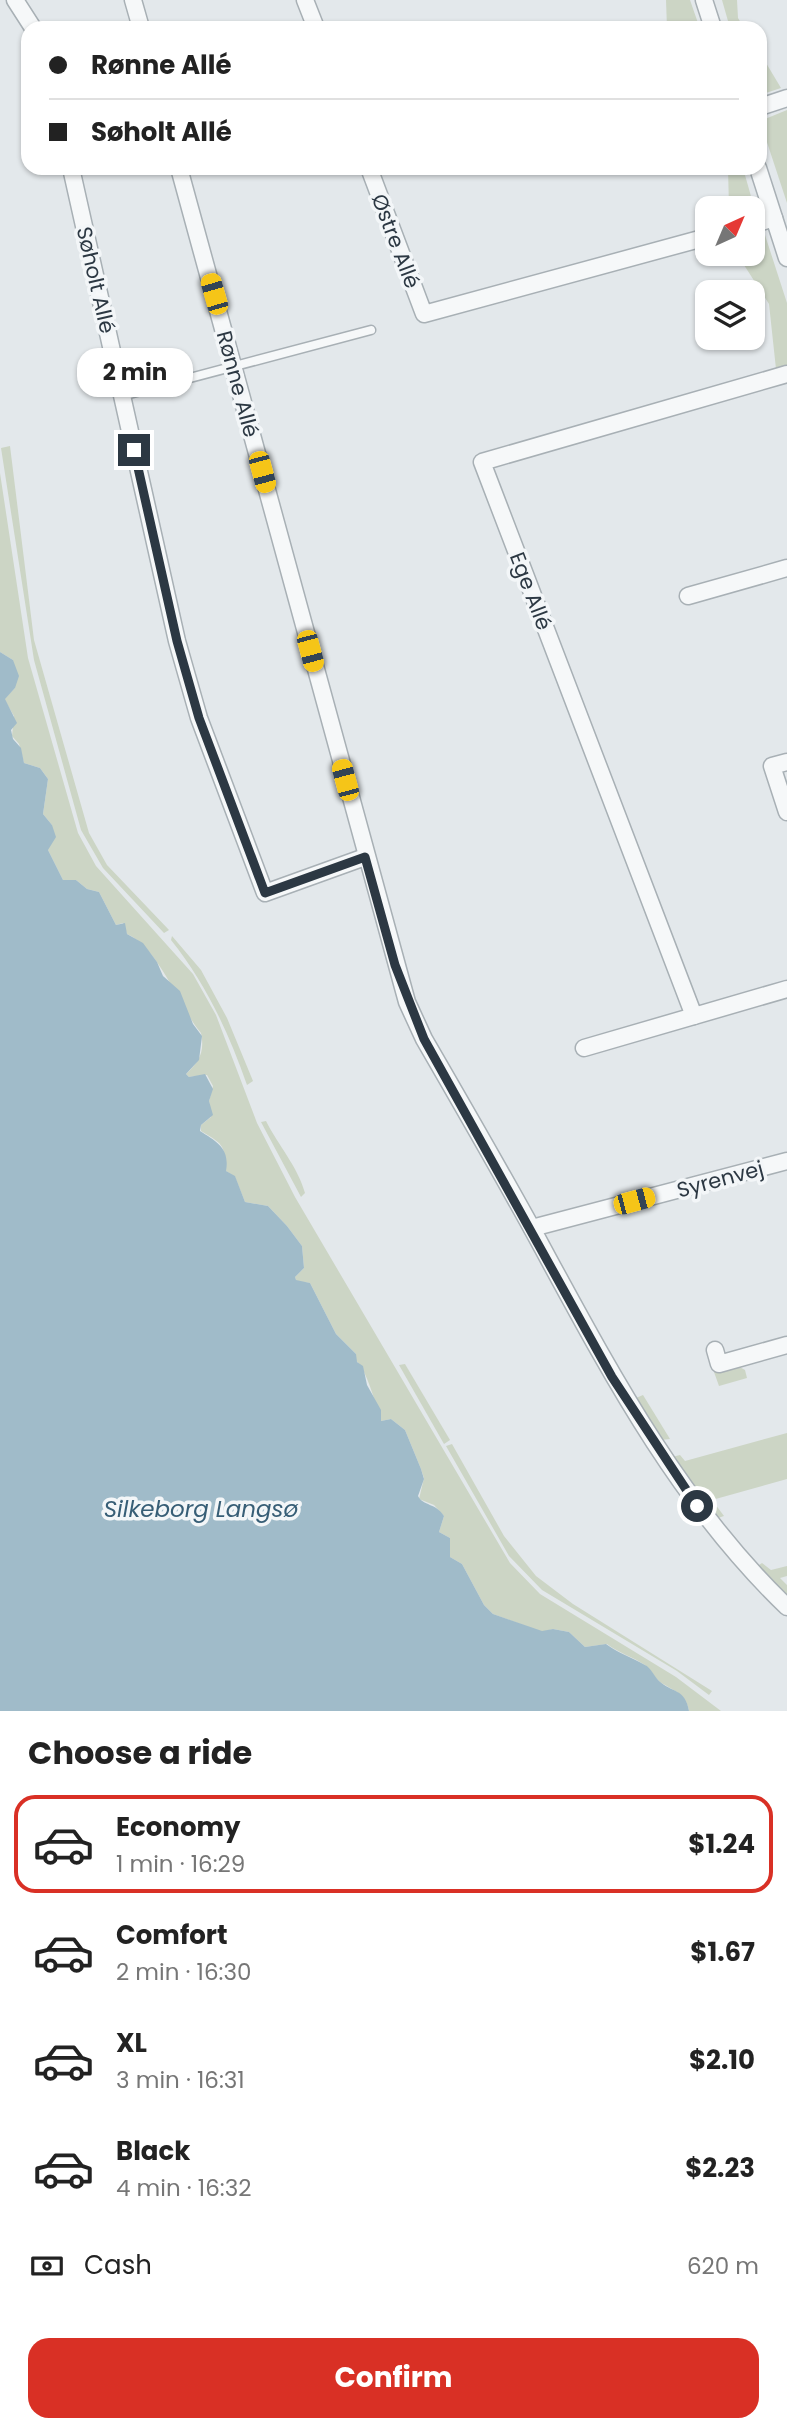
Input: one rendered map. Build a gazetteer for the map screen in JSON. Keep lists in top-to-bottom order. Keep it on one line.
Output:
{"streets":{"street":["Østre Allé","Søholt Allé","Rønne Allé","Ege Allé","Syrenvej"]},"crossings":[["Søholt Allé","Rønne Allé"],["Rønne Allé","Syrenvej"]],"water":["Silkeborg Langsø"],"north":"top right","page":{"banner":["Rønne Allé","Søholt Allé"],"bubble":"2 min","heading":"Choose a ride","list":[{"name":"Economy","note":"1 min · 16:29","value":"$1.24"},{"name":"Comfort","note":"2 min · 16:30","value":"$1.67"},{"name":"XL","note":"3 min · 16:31","value":"$2.10"},{"name":"Black","note":"4 min · 16:32","value":"$2.23"}],"pay":["Cash","620 m"],"buttons":"Confirm"}}
